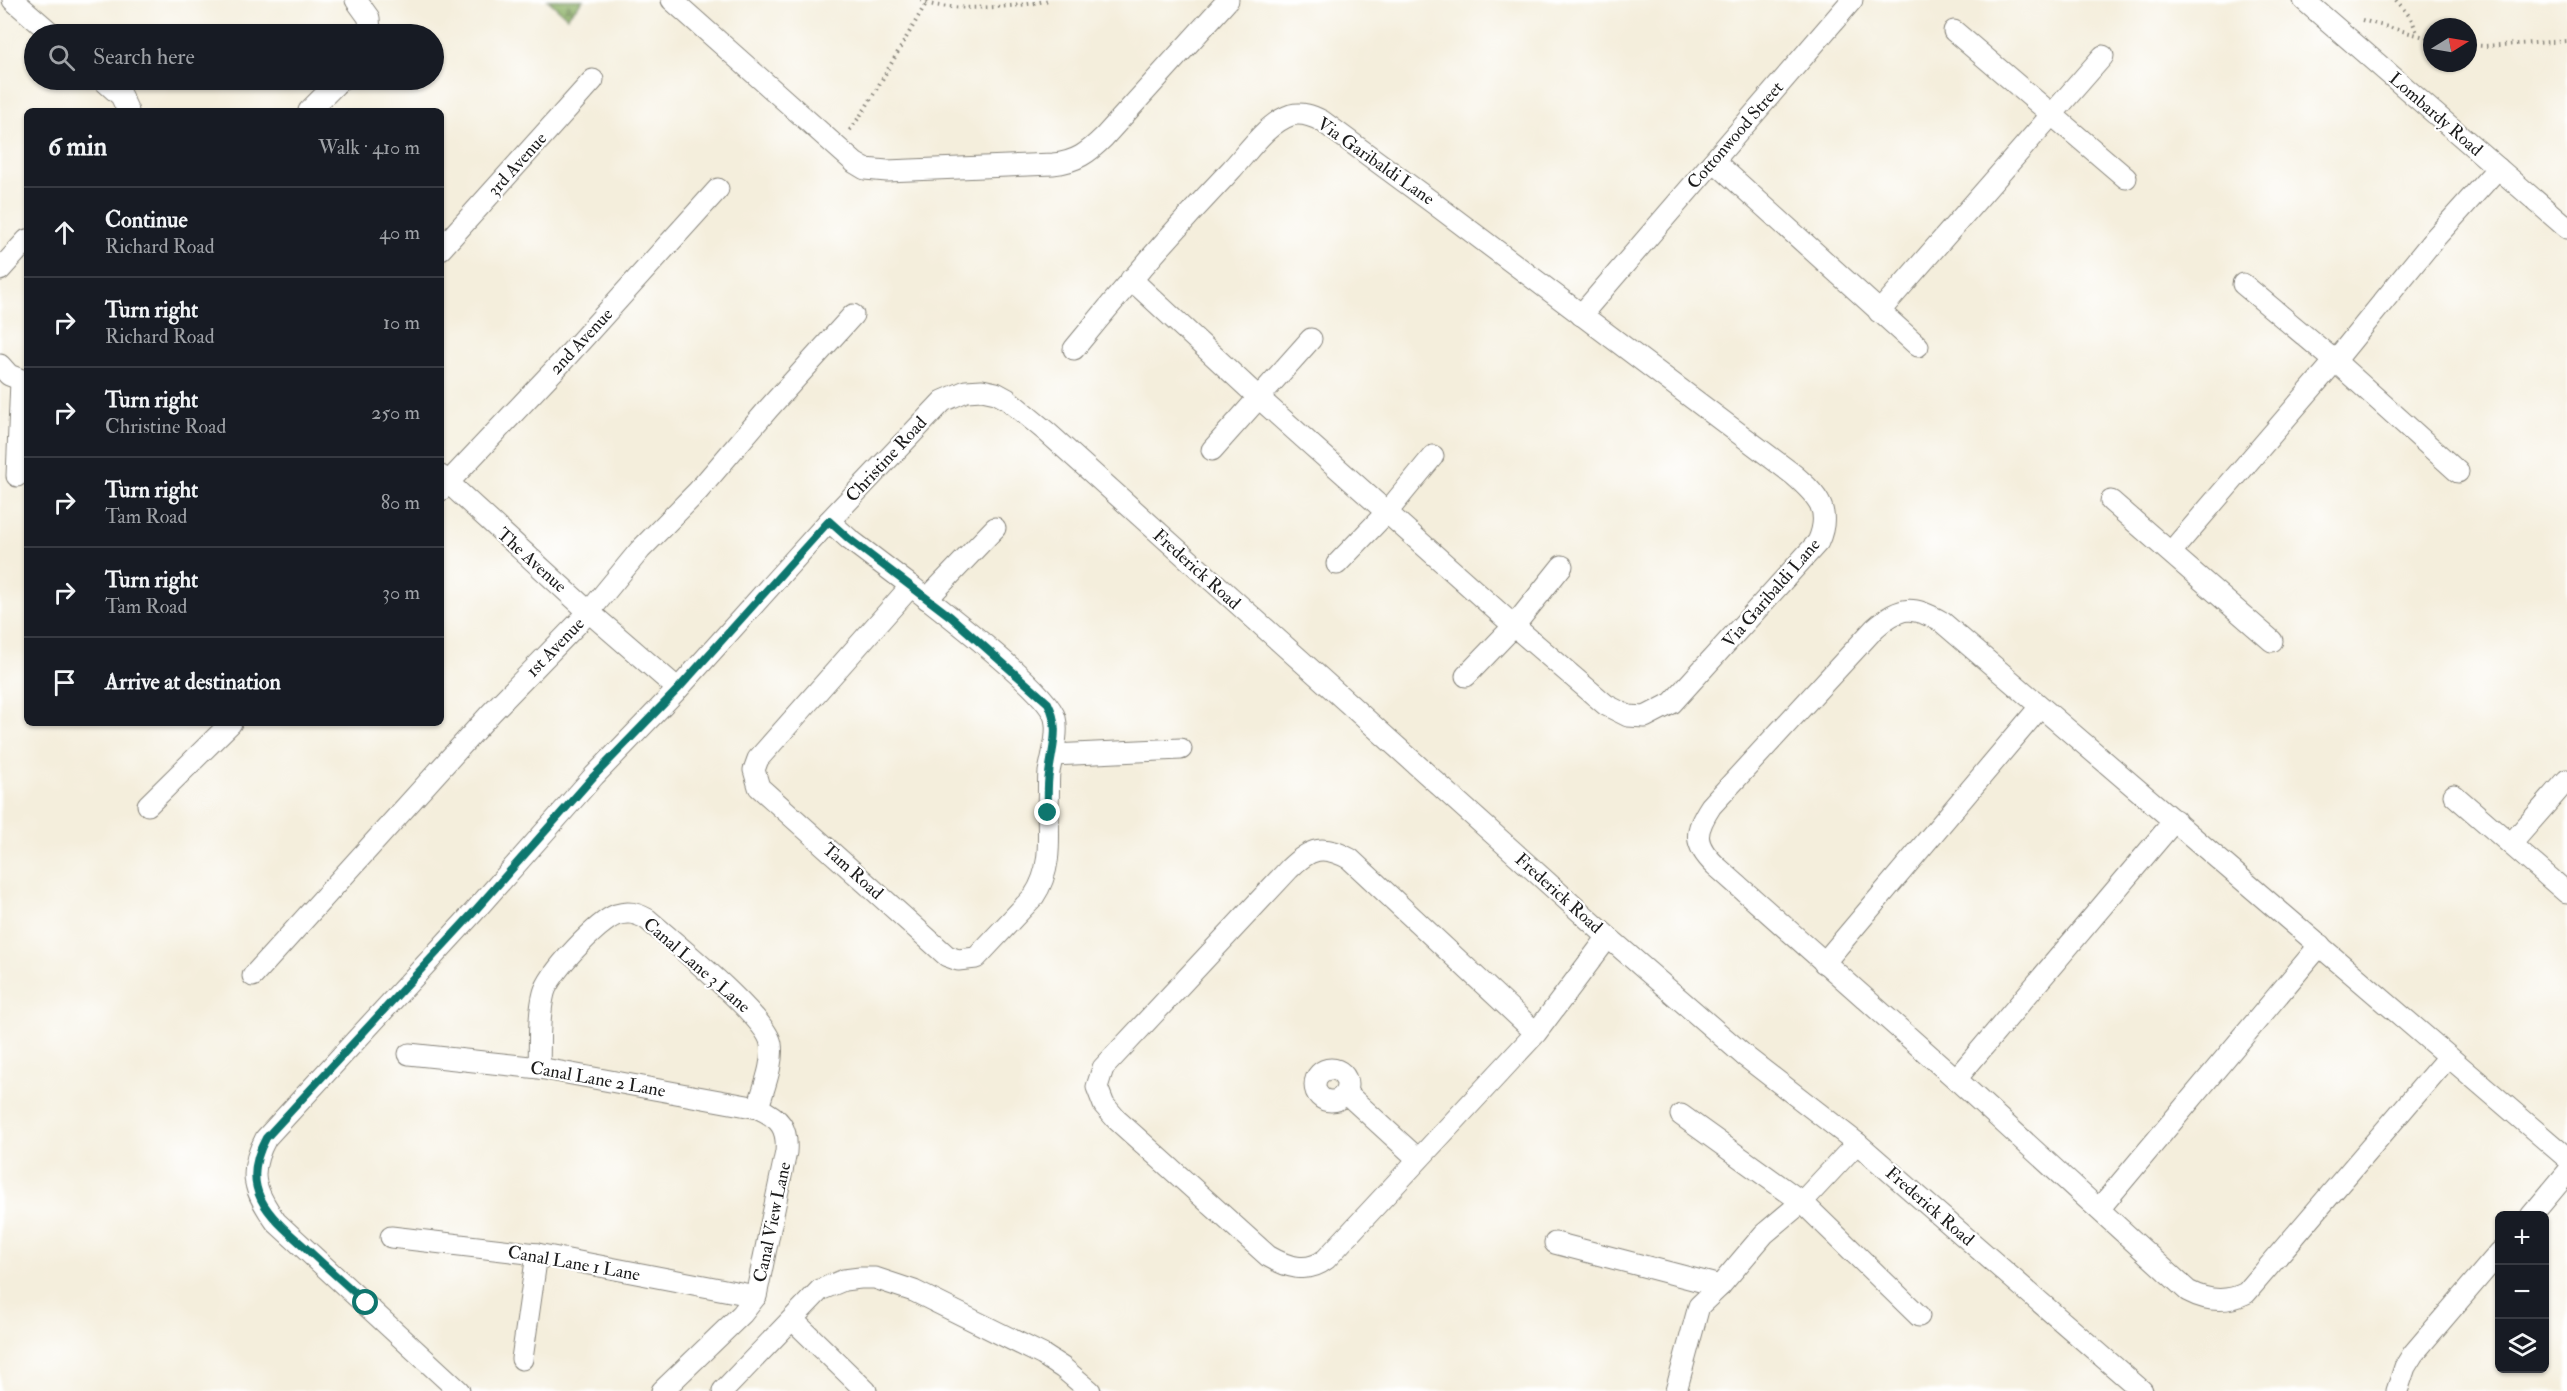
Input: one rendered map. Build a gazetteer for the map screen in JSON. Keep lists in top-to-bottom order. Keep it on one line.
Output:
{"streets":{"street":["Lombardy Road","Cottonwood Street","Via Garibaldi Lane","3rd Avenue","2nd Avenue","Christine Road","The Avenue","Frederick Road","1st Avenue","Tam Road","Canal Lane 3 Lane","Canal Lane 2 Lane","Canal View Lane","Canal Lane 1 Lane"]},"crossings":[["Cottonwood Street","Via Garibaldi Lane"],["Christine Road","The Avenue"],["Christine Road","Frederick Road"],["Christine Road","Tam Road"],["The Avenue","1st Avenue"],["Canal Lane 3 Lane","Canal Lane 2 Lane"],["Canal Lane 2 Lane","Canal View Lane"],["Canal View Lane","Canal Lane 1 Lane"]],"north":"right","page":{"search":"Search here","heading":["6 min","Walk · 410 m"],"list":[["Continue","Richard Road","40 m"],["Turn right","Richard Road","10 m"],["Turn right","Christine Road","250 m"],["Turn right","Tam Road","80 m"],["Turn right","Tam Road","30 m"],"Arrive at destination"],"map_buttons":["+","−"]}}
